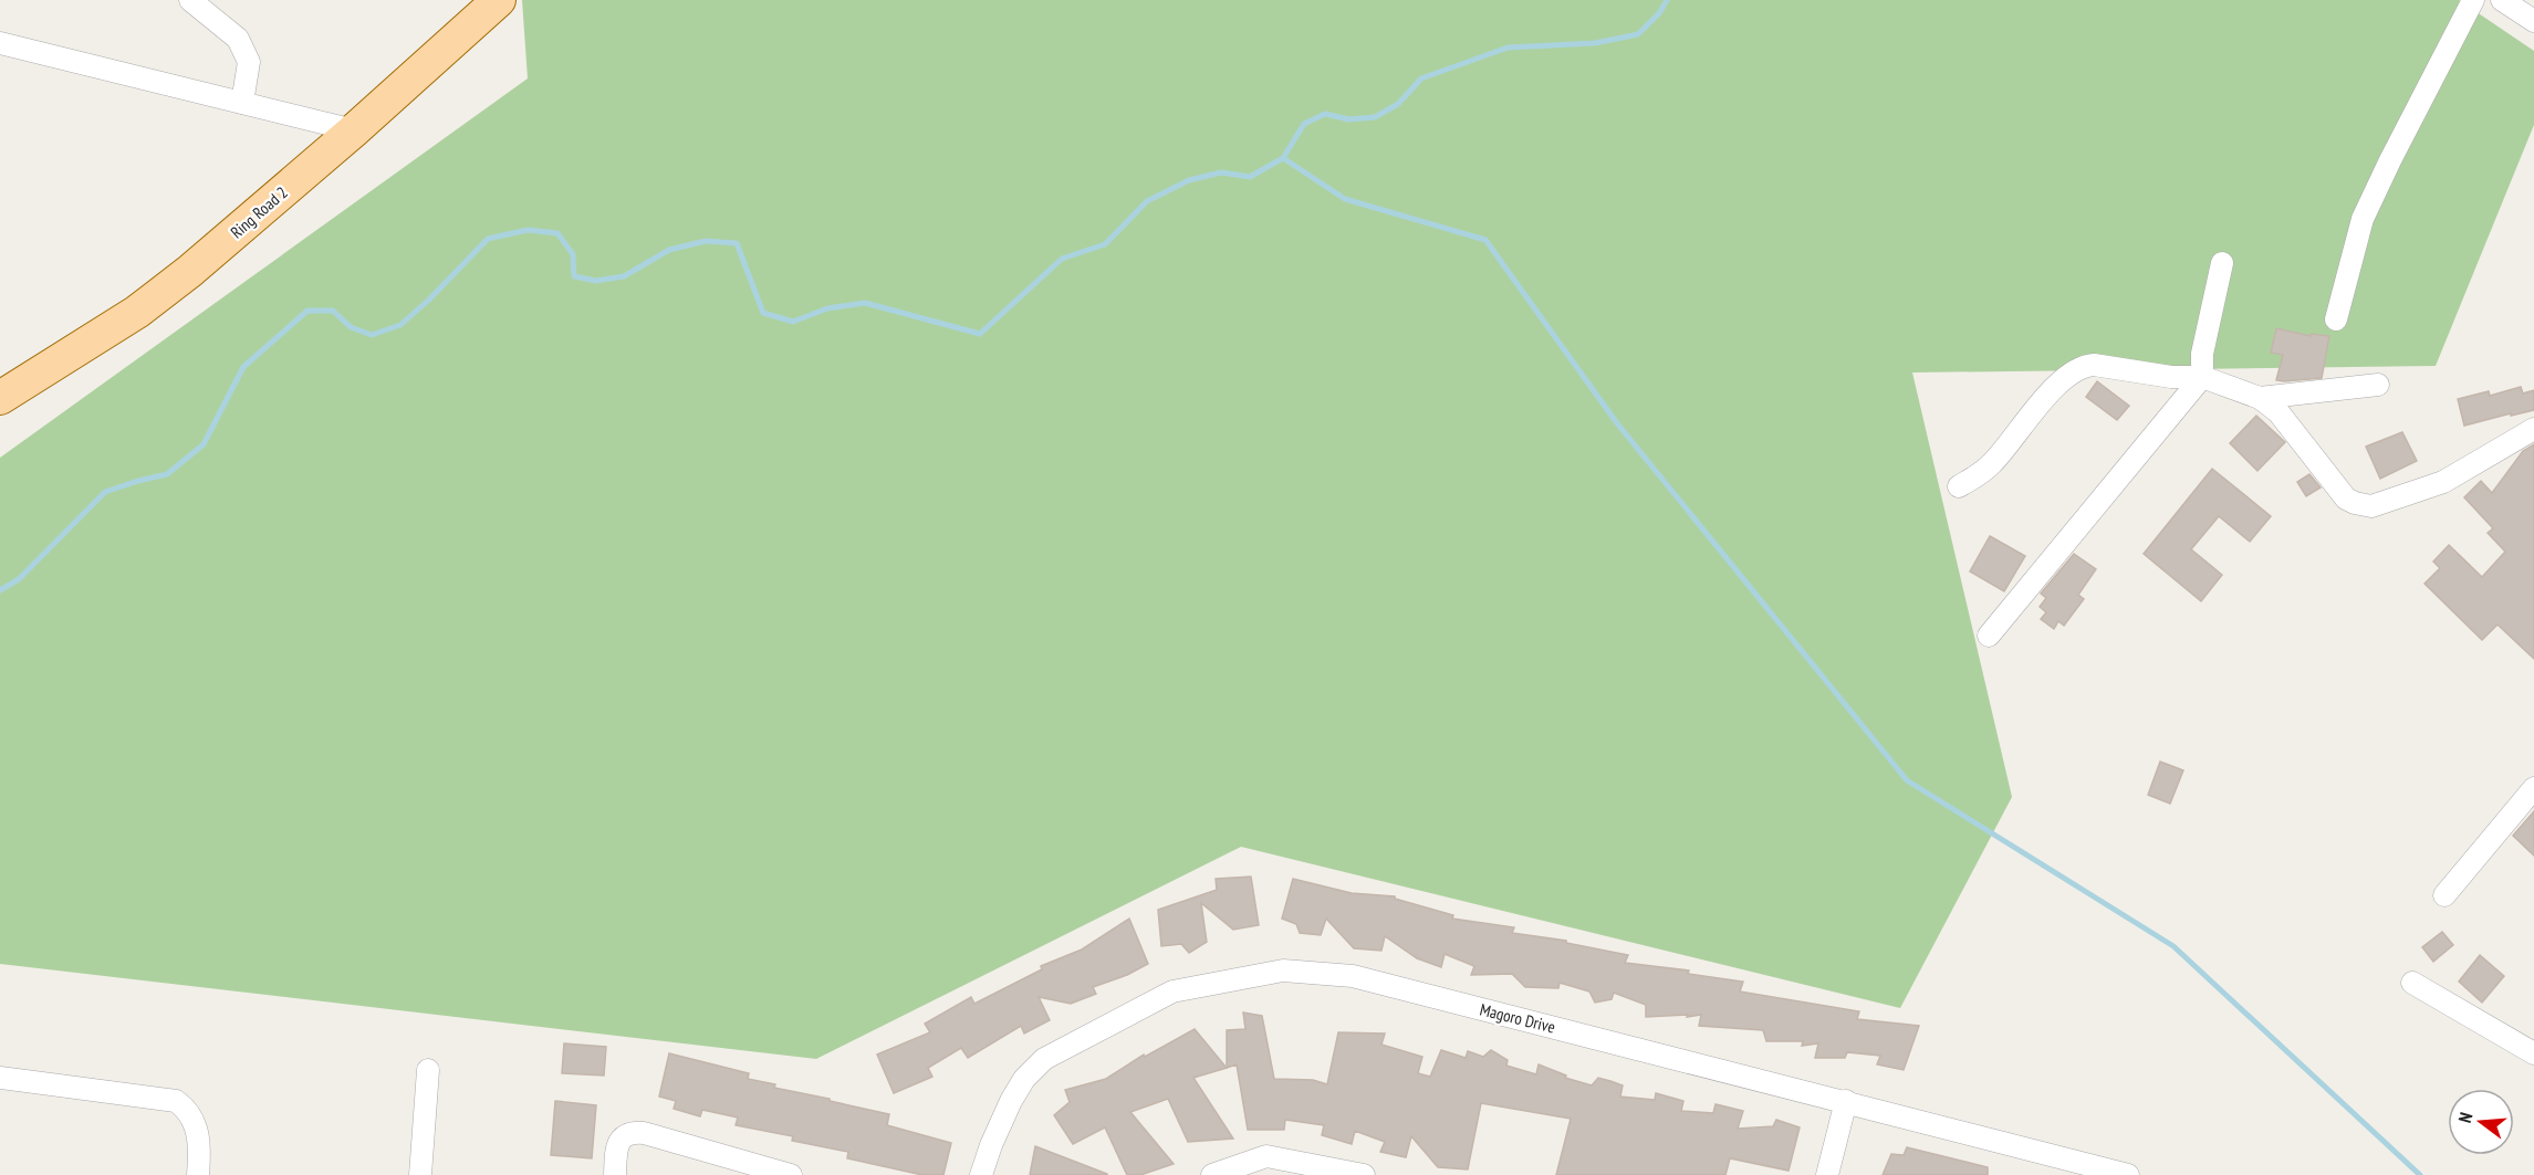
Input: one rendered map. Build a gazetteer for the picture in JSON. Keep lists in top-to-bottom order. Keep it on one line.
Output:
{"streets":{"main road":["Ring Road 2"],"street":["Magoro Drive"]},"north":"left"}
